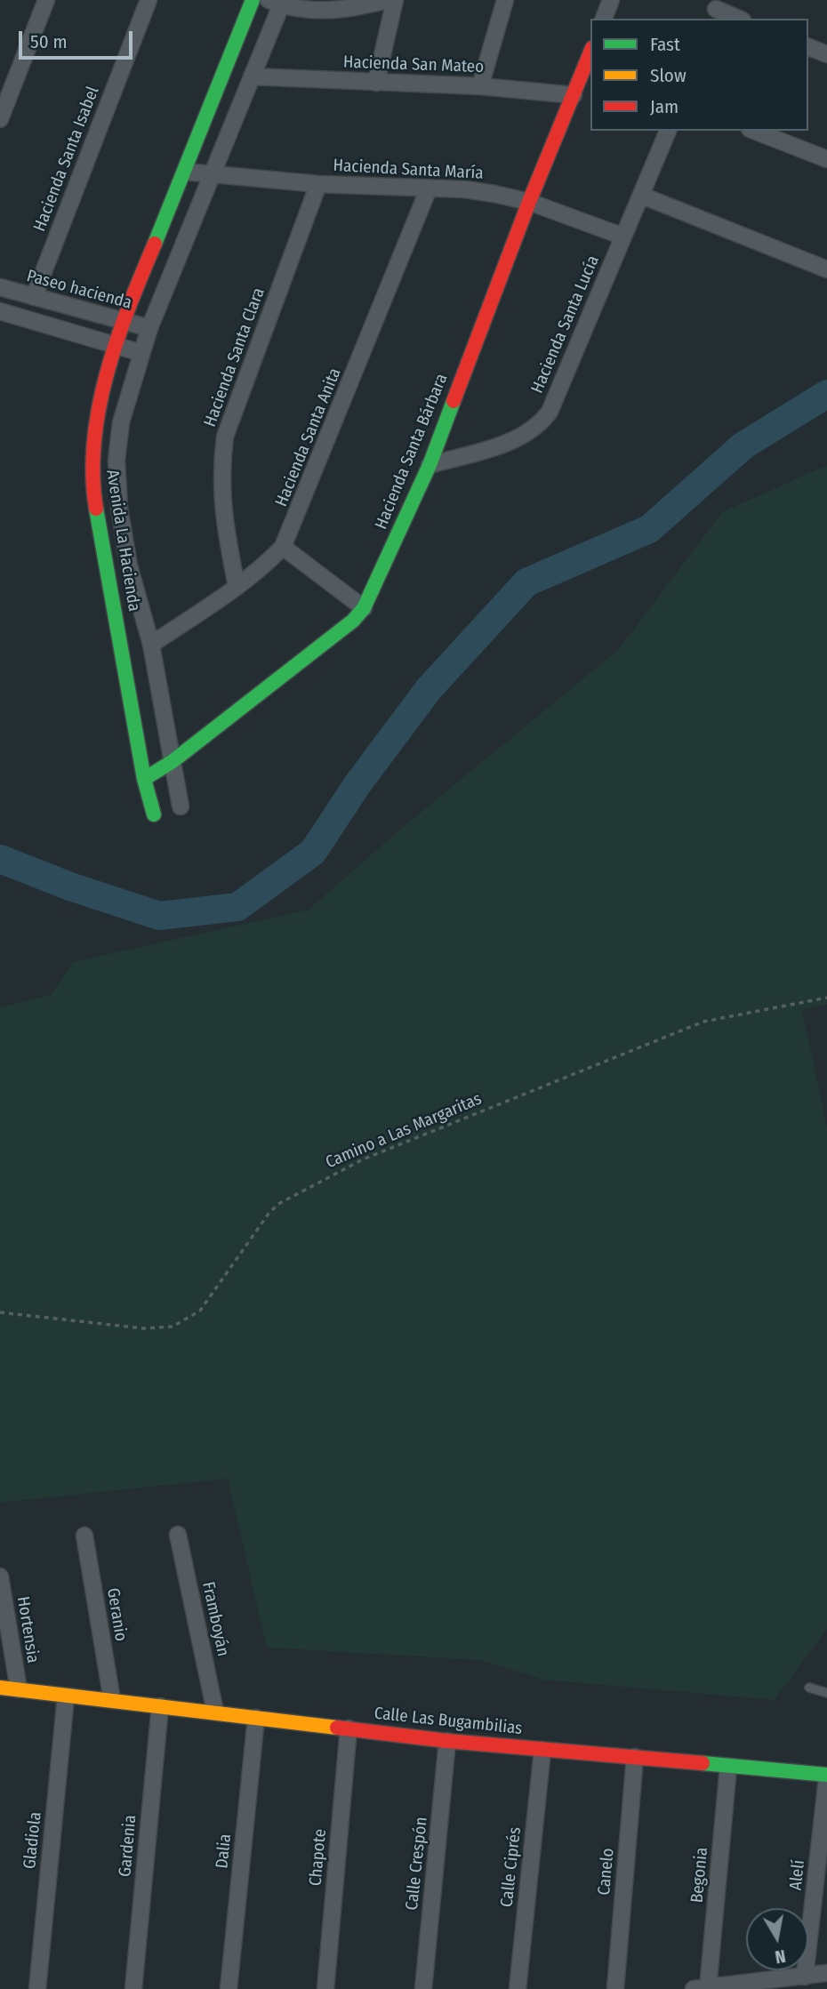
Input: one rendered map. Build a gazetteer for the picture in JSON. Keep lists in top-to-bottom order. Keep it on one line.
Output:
{"streets":{"street":["Hacienda San Mateo","Hacienda Santa Isabel","Hacienda Santa María","Paseo hacienda","Hacienda Santa Lucía","Hacienda Santa Clara","Hacienda Santa Anita","Hacienda Santa Bárbara","Avenida La Hacienda","Geranio","Framboyán","Hortensia","Calle Las Bugambilias","Gladiola","Gardenia","Dalia","Chapote","Calle Crespón","Calle Ciprés","Canelo","Begonia","Alelí"],"path":["Camino a Las Margaritas"]},"crossings":[["Hacienda San Mateo","Hacienda Santa Bárbara"],["Hacienda San Mateo","Avenida La Hacienda"],["Hacienda Santa Isabel","Paseo hacienda"],["Hacienda Santa María","Hacienda Santa Lucía"],["Hacienda Santa María","Hacienda Santa Clara"],["Hacienda Santa María","Hacienda Santa Anita"],["Hacienda Santa María","Hacienda Santa Bárbara"],["Hacienda Santa María","Avenida La Hacienda"],["Paseo hacienda","Avenida La Hacienda"],["Hacienda Santa Lucía","Hacienda Santa Bárbara"],["Hacienda Santa Clara","Hacienda Santa Anita"],["Hacienda Santa Anita","Avenida La Hacienda"],["Hacienda Santa Bárbara","Avenida La Hacienda"],["Geranio","Calle Las Bugambilias"],["Framboyán","Calle Las Bugambilias"],["Hortensia","Calle Las Bugambilias"],["Calle Las Bugambilias","Gladiola"],["Calle Las Bugambilias","Gardenia"],["Calle Las Bugambilias","Dalia"],["Calle Las Bugambilias","Chapote"],["Calle Las Bugambilias","Calle Crespón"],["Calle Las Bugambilias","Calle Ciprés"],["Calle Las Bugambilias","Canelo"],["Calle Las Bugambilias","Begonia"],["Calle Las Bugambilias","Alelí"]],"legend":["Fast","Slow","Jam"],"scale_bar":"50 m","north":"bottom"}
